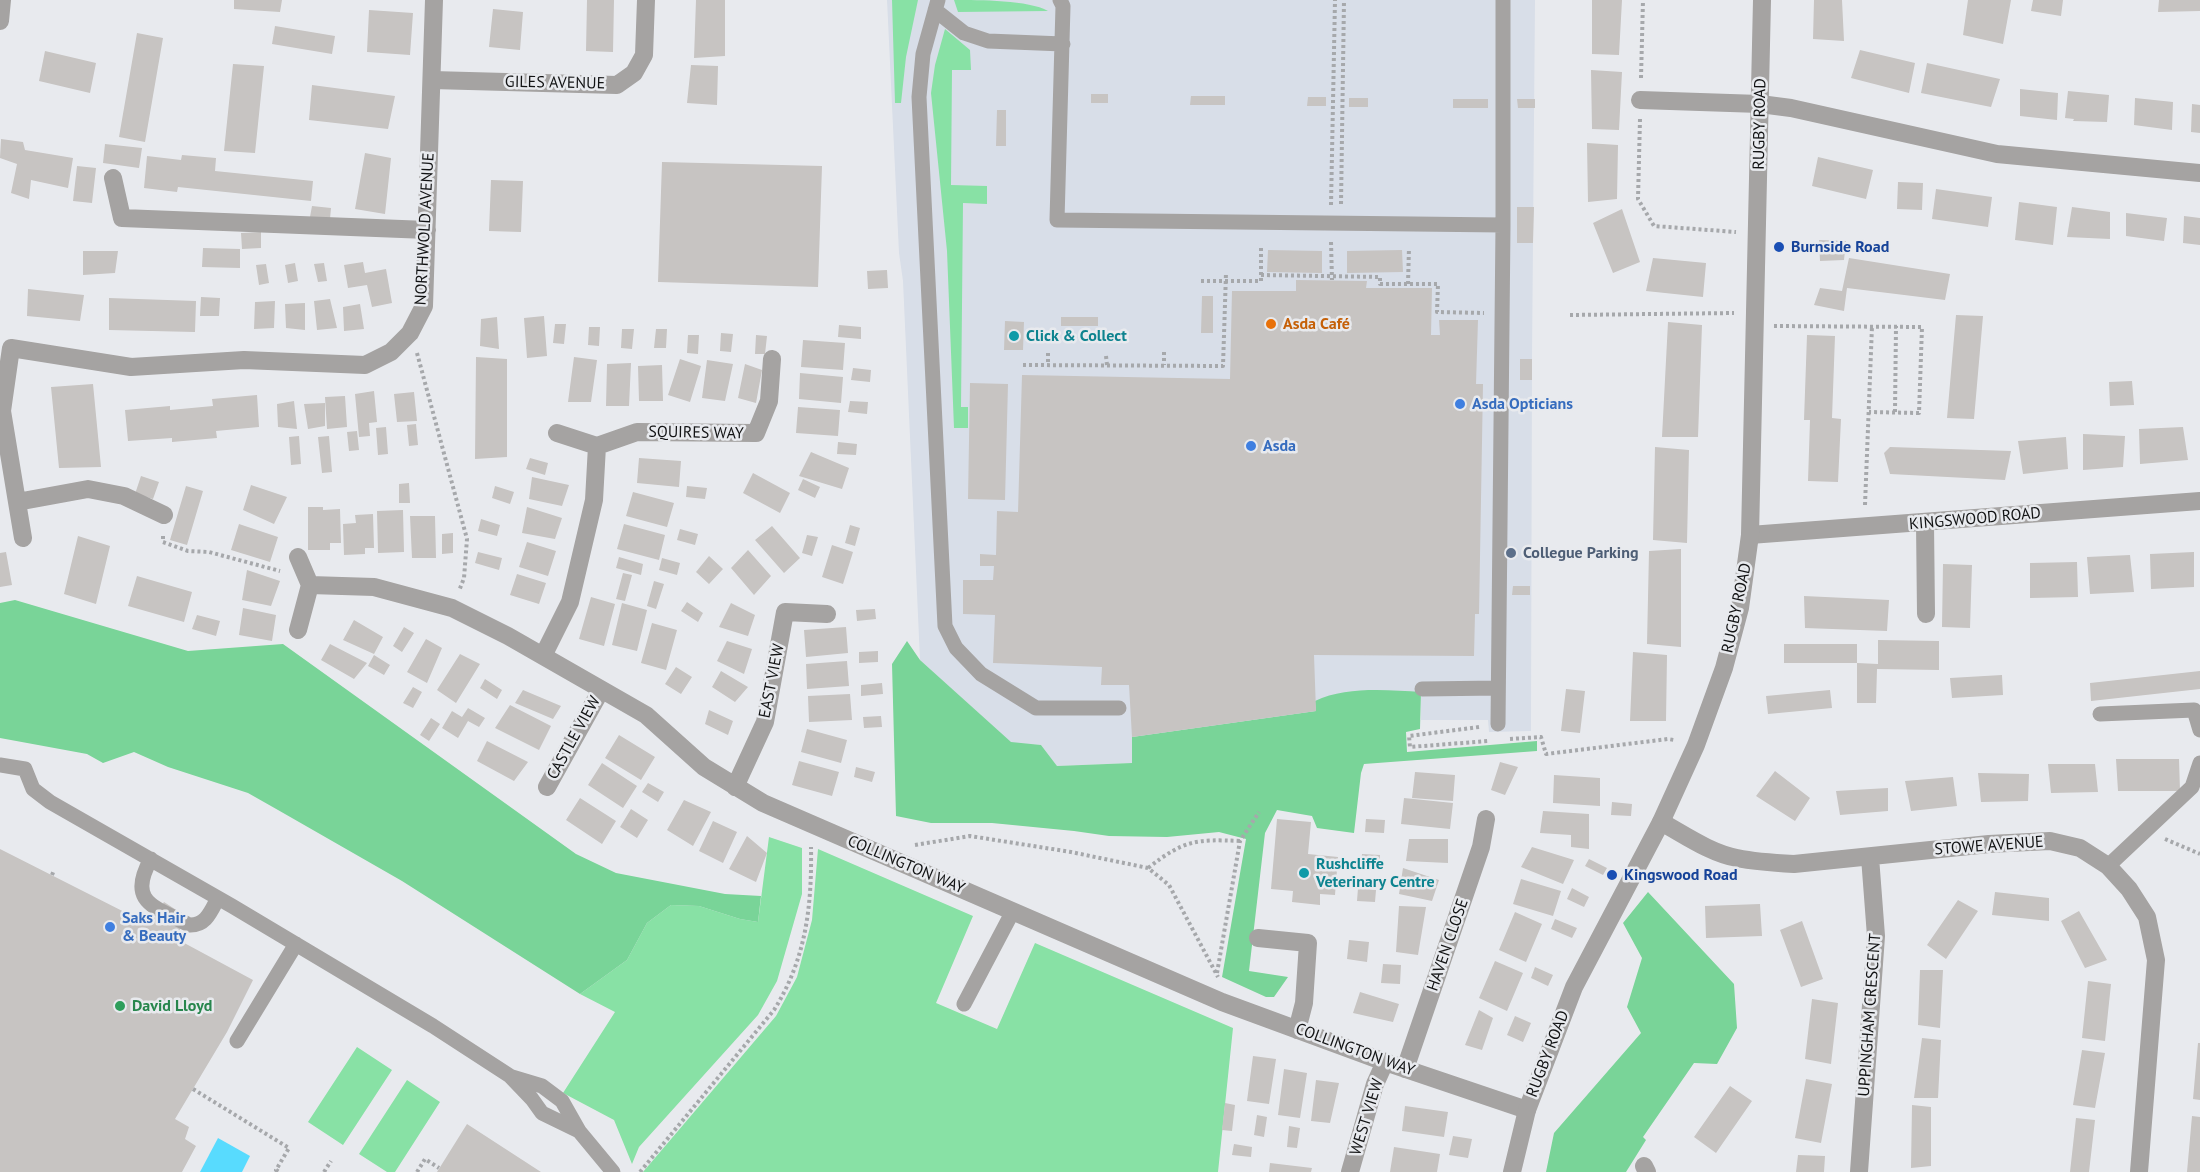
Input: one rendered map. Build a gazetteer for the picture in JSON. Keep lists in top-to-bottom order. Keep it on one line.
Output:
{"streets":{"street":["GILES AVENUE","RUGBY ROAD","NORTHWOLD AVENUE","SQUIRES WAY","KINGSWOOD ROAD","EAST VIEW","CASTLE VIEW","STOWE AVENUE","COLLINGTON WAY","HAVEN CLOSE","UPPINGHAM CRESCENT","WEST VIEW"]},"crossings":[["GILES AVENUE","NORTHWOLD AVENUE"],["RUGBY ROAD","KINGSWOOD ROAD"],["RUGBY ROAD","STOWE AVENUE"],["RUGBY ROAD","COLLINGTON WAY"],["EAST VIEW","COLLINGTON WAY"],["CASTLE VIEW","COLLINGTON WAY"],["STOWE AVENUE","UPPINGHAM CRESCENT"],["COLLINGTON WAY","HAVEN CLOSE"],["COLLINGTON WAY","WEST VIEW"]],"places":["Burnside Road","Asda Café","Click & Collect","Asda Opticians","Asda","Collegue Parking","Rushcliffe Veterinary Centre","Kingswood Road","Saks Hair & Beauty","David Lloyd"]}
